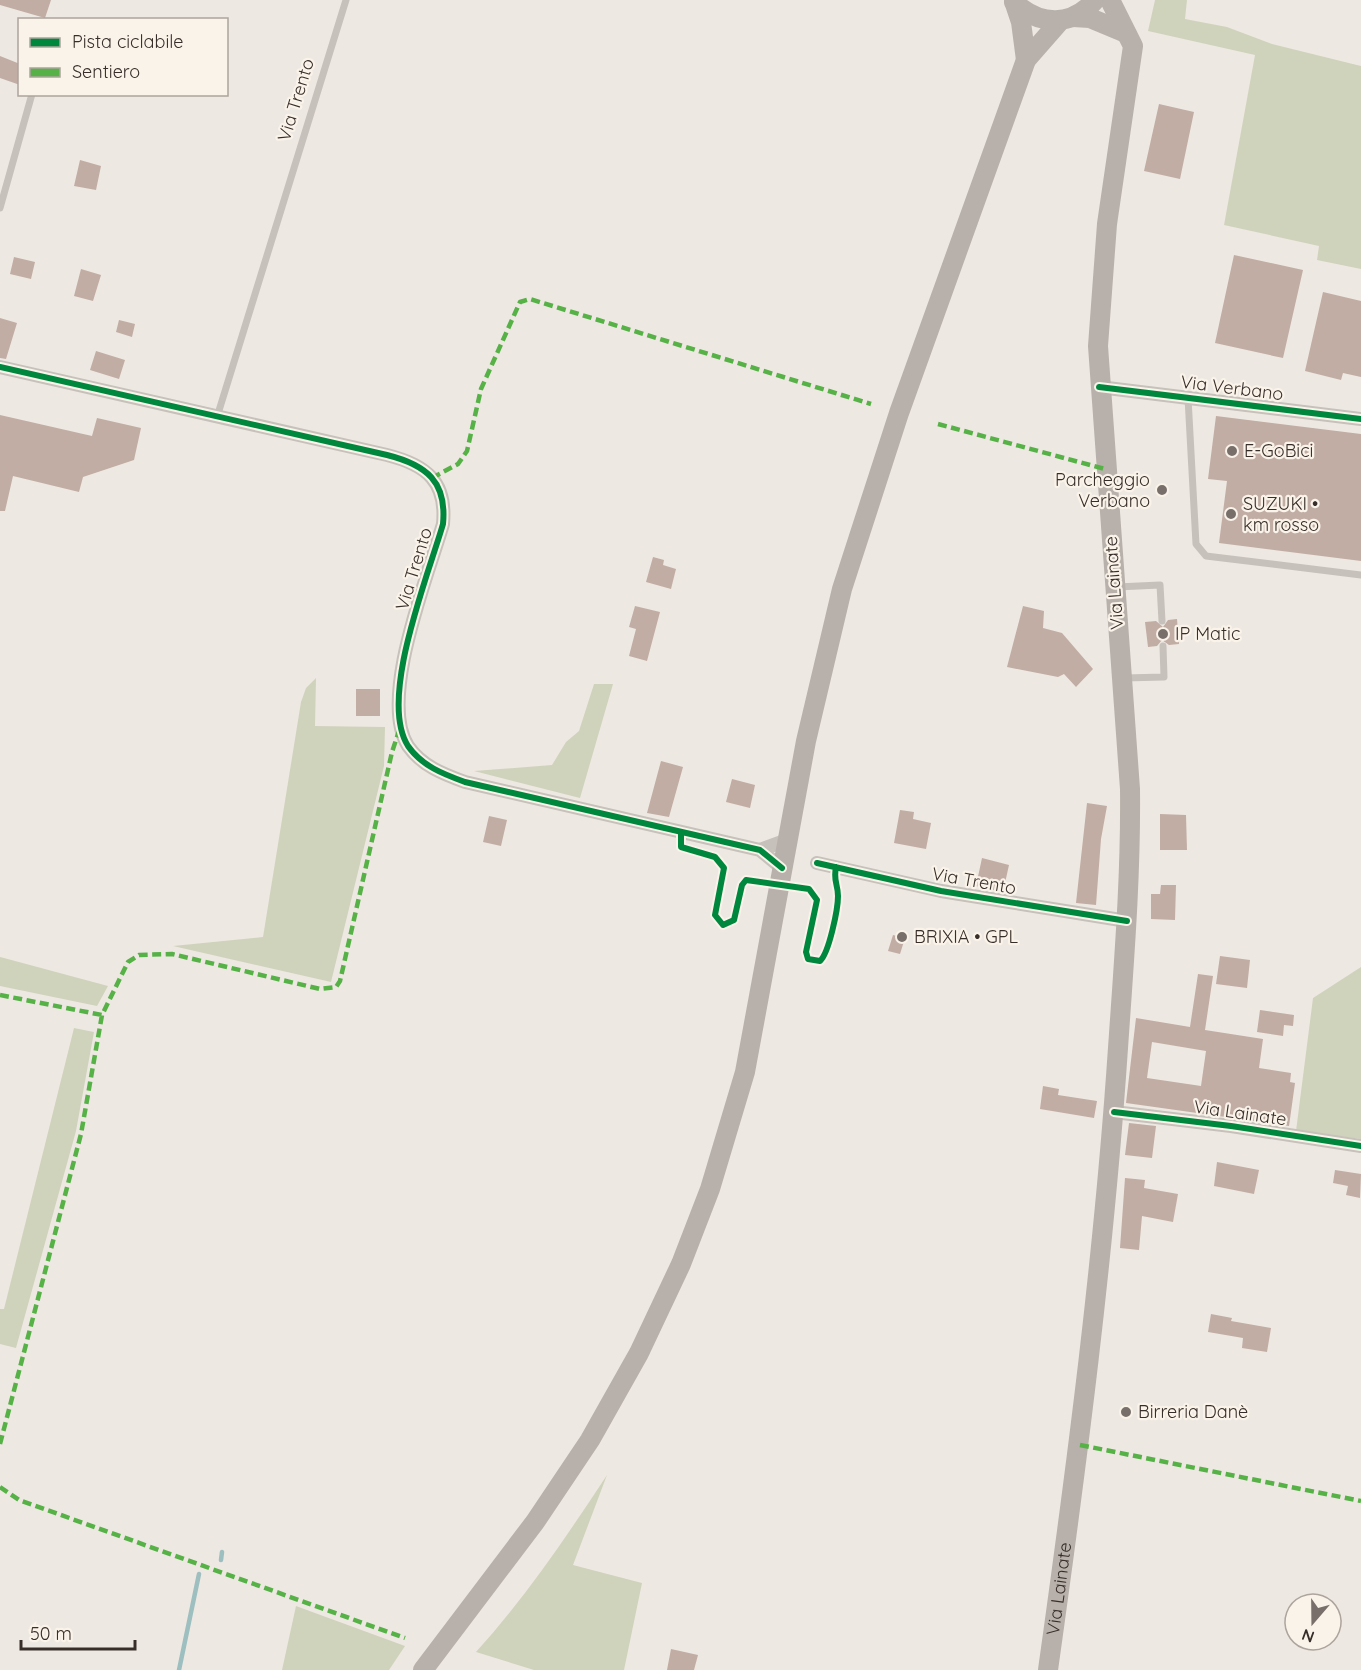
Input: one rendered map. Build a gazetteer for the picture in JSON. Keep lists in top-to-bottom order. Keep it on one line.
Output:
{"streets":{"main road":["Via Lainate"],"street":["Via Trento","Via Verbano"]},"crossings":[["Via Trento","Via Lainate"],["Via Verbano","Via Lainate"]],"places":["E-GoBici","Parcheggio Verbano","SUZUKI • km rosso","IP Matic","BRIXIA • GPL","Birreria Danè"],"legend":["Pista ciclabile","Sentiero"],"scale_bar":"50 m","north":"bottom"}
